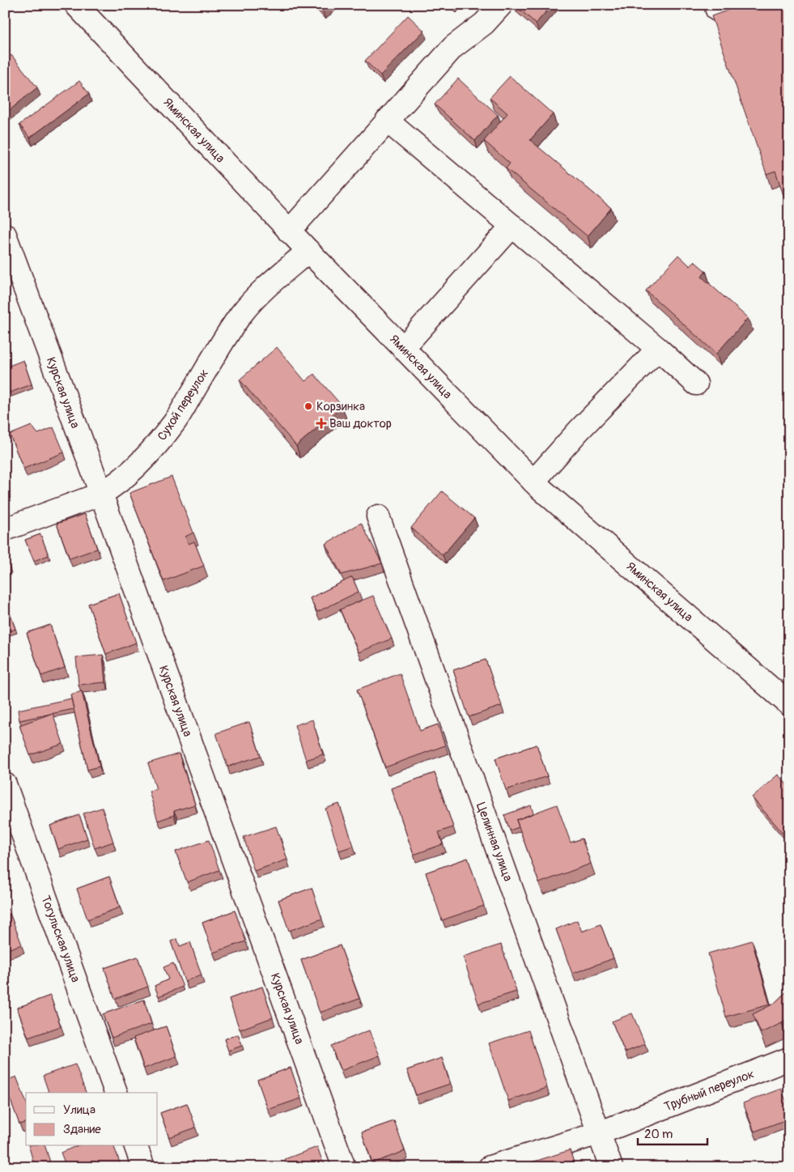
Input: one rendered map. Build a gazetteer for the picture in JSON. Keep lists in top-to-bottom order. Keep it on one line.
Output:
{"streets":{"street":["Яминская улица","Курская улица","Сухой переулок","Целинная улица","Тогульская улица","Трубный переулок"]},"crossings":[["Яминская улица","Сухой переулок"],["Курская улица","Сухой переулок"],["Целинная улица","Трубный переулок"]],"places":{"other":["Корзинка"],"health":["Ваш доктор"]},"legend":["Улица","Здание"],"scale_bar":"20 m"}
